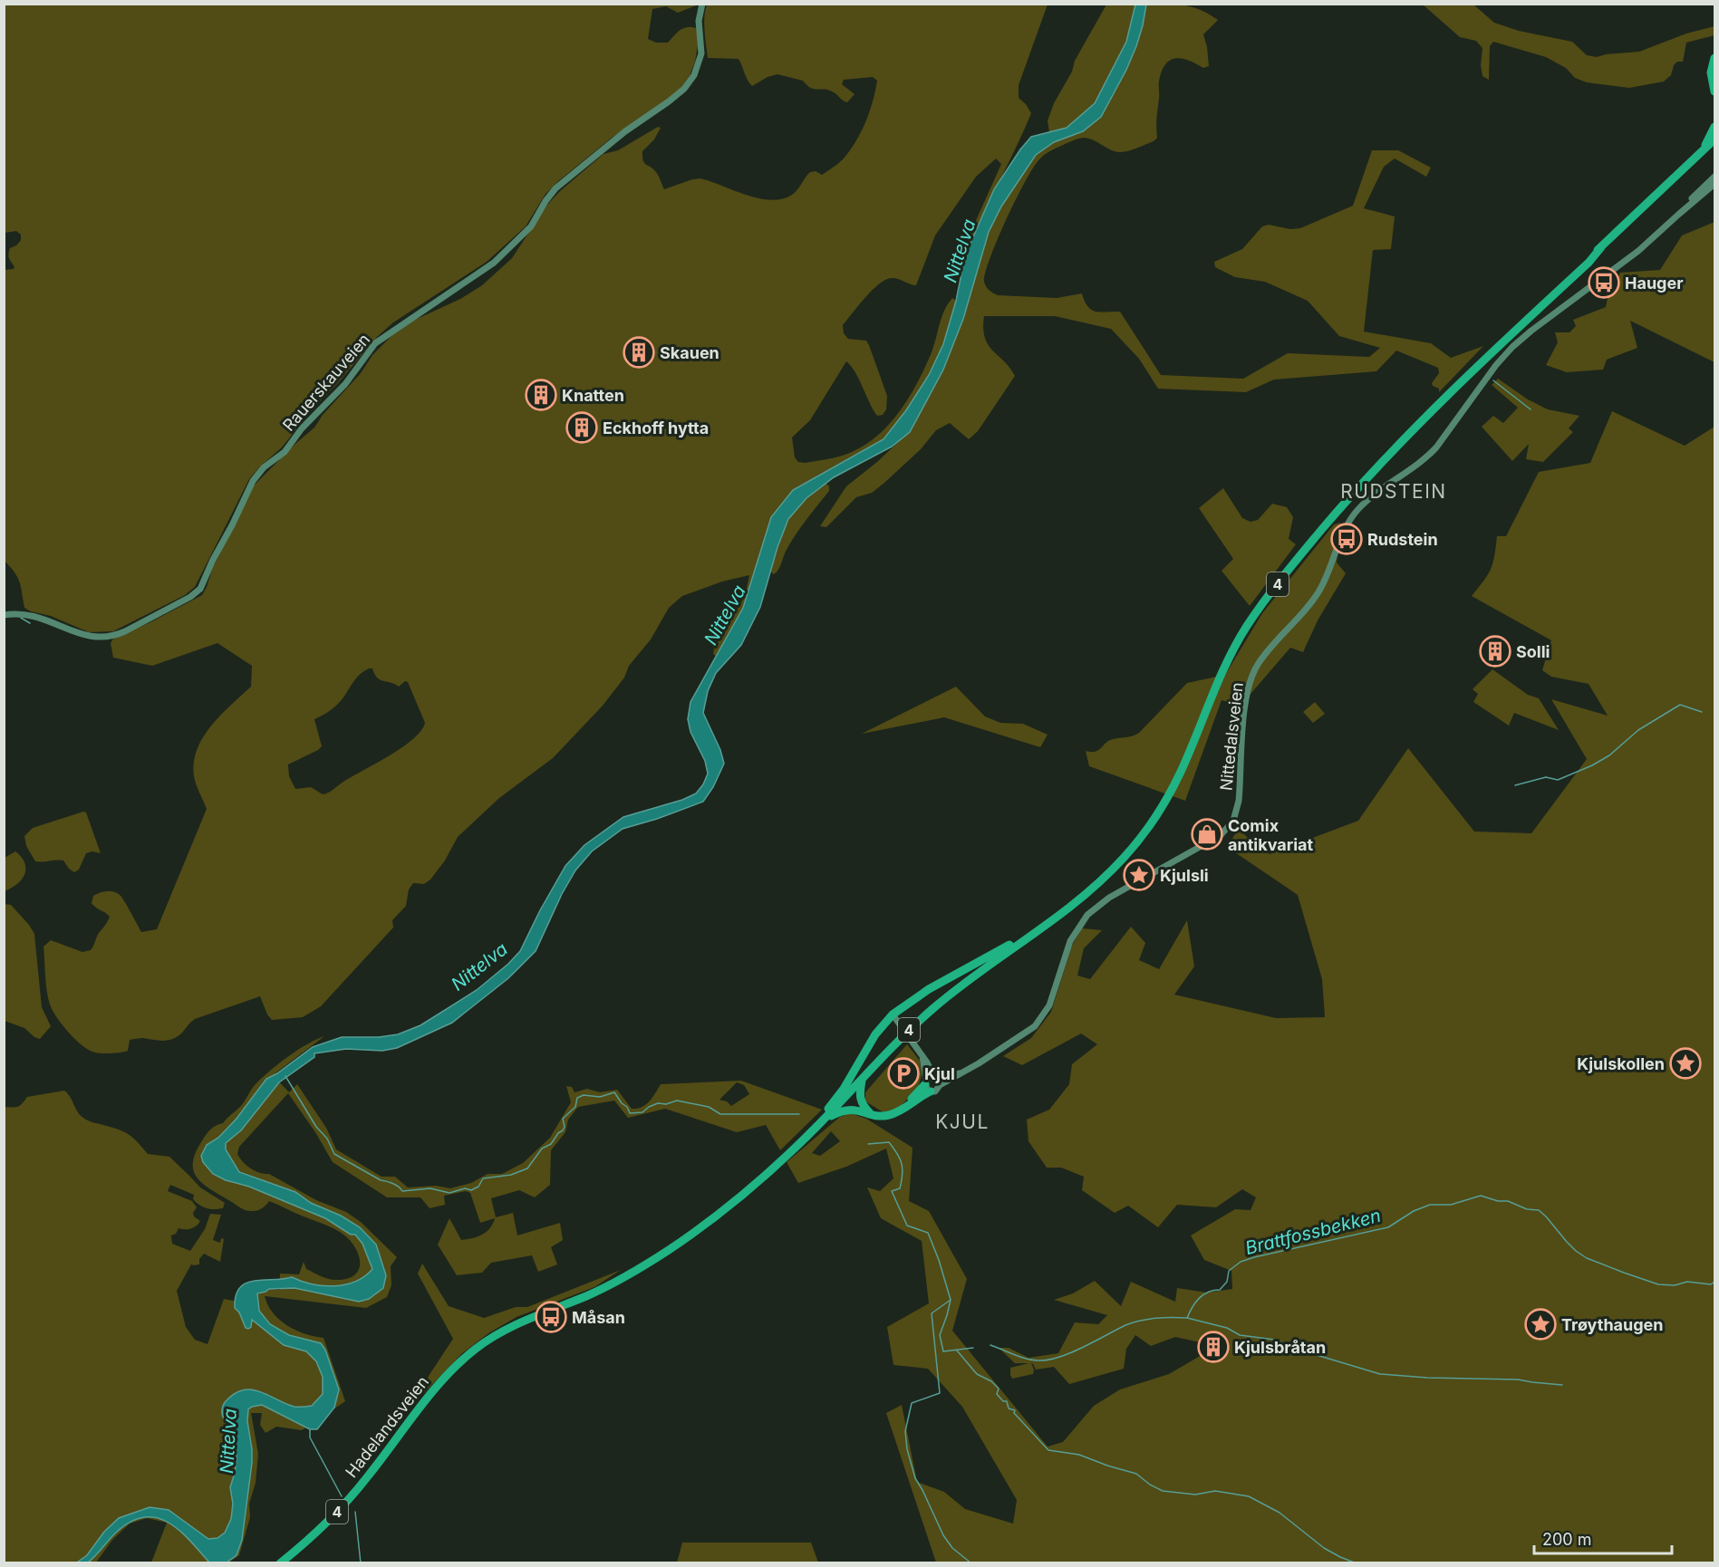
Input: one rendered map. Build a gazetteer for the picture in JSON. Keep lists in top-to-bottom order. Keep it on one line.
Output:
{"streets":{"highway":["4","Hadelandsveien"],"main road":["Rauerskauveien","Nittedalsveien"]},"crossings":[["4","Nittedalsveien"],["4","Hadelandsveien"]],"districts":["RUDSTEIN","KJUL"],"water":["Nittelva","Brattfossbekken"],"places":{"bus stop":["Hauger","Rudstein","Måsan"],"building":["Skauen","Knatten","Eckhoff hytta","Solli","Kjulsbråtan"],"shop":["Comix antikvariat"],"place":["Kjulsli","Kjulskollen","Trøythaugen"],"parking":["Kjul"]},"scale_bar":"200 m"}
